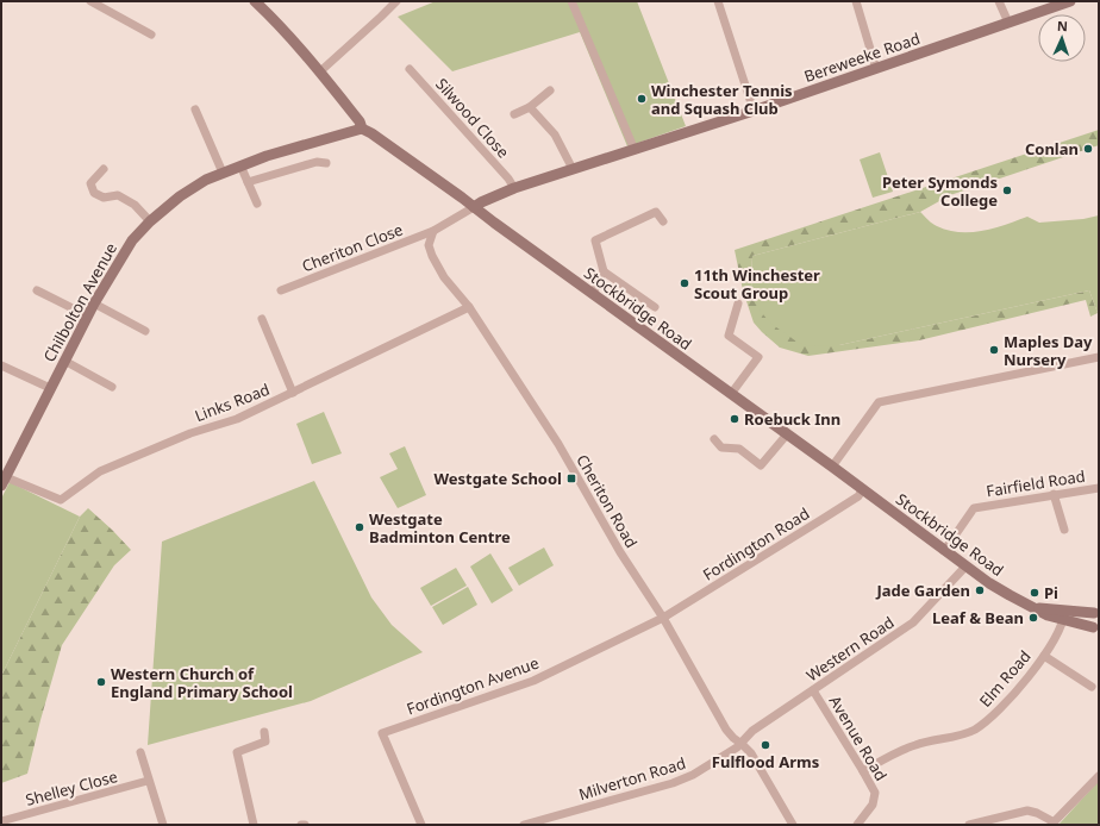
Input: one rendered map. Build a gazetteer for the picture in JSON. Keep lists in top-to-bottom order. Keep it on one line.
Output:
{"streets":{"main road":["Bereweeke Road","Chilbolton Avenue","Stockbridge Road"],"street":["Silwood Close","Cheriton Close","Links Road","Fairfield Road","Cheriton Road","Fordington Road","Western Road","Elm Road","Fordington Avenue","Avenue Road","Milverton Road","Shelley Close"]},"crossings":[["Bereweeke Road","Silwood Close"],["Bereweeke Road","Stockbridge Road"],["Cheriton Close","Cheriton Road"],["Chilbolton Avenue","Stockbridge Road"],["Chilbolton Avenue","Links Road"],["Stockbridge Road","Fairfield Road"],["Stockbridge Road","Fordington Road"],["Stockbridge Road","Western Road"],["Stockbridge Road","Elm Road"],["Links Road","Cheriton Road"],["Cheriton Road","Fordington Road"],["Cheriton Road","Western Road"],["Cheriton Road","Fordington Avenue"],["Cheriton Road","Milverton Road"],["Fordington Road","Fordington Avenue"],["Western Road","Avenue Road"],["Western Road","Milverton Road"],["Elm Road","Avenue Road"]],"places":{"other":["Winchester Tennis and Squash Club","Conlan","Peter Symonds College","11th Winchester Scout Group","Maples Day Nursery","Roebuck Inn","Westgate Badminton Centre","Jade Garden","Pi","Leaf & Bean","Western Church of England Primary School","Fulflood Arms"],"transit":["Westgate School"]},"north":"top"}
